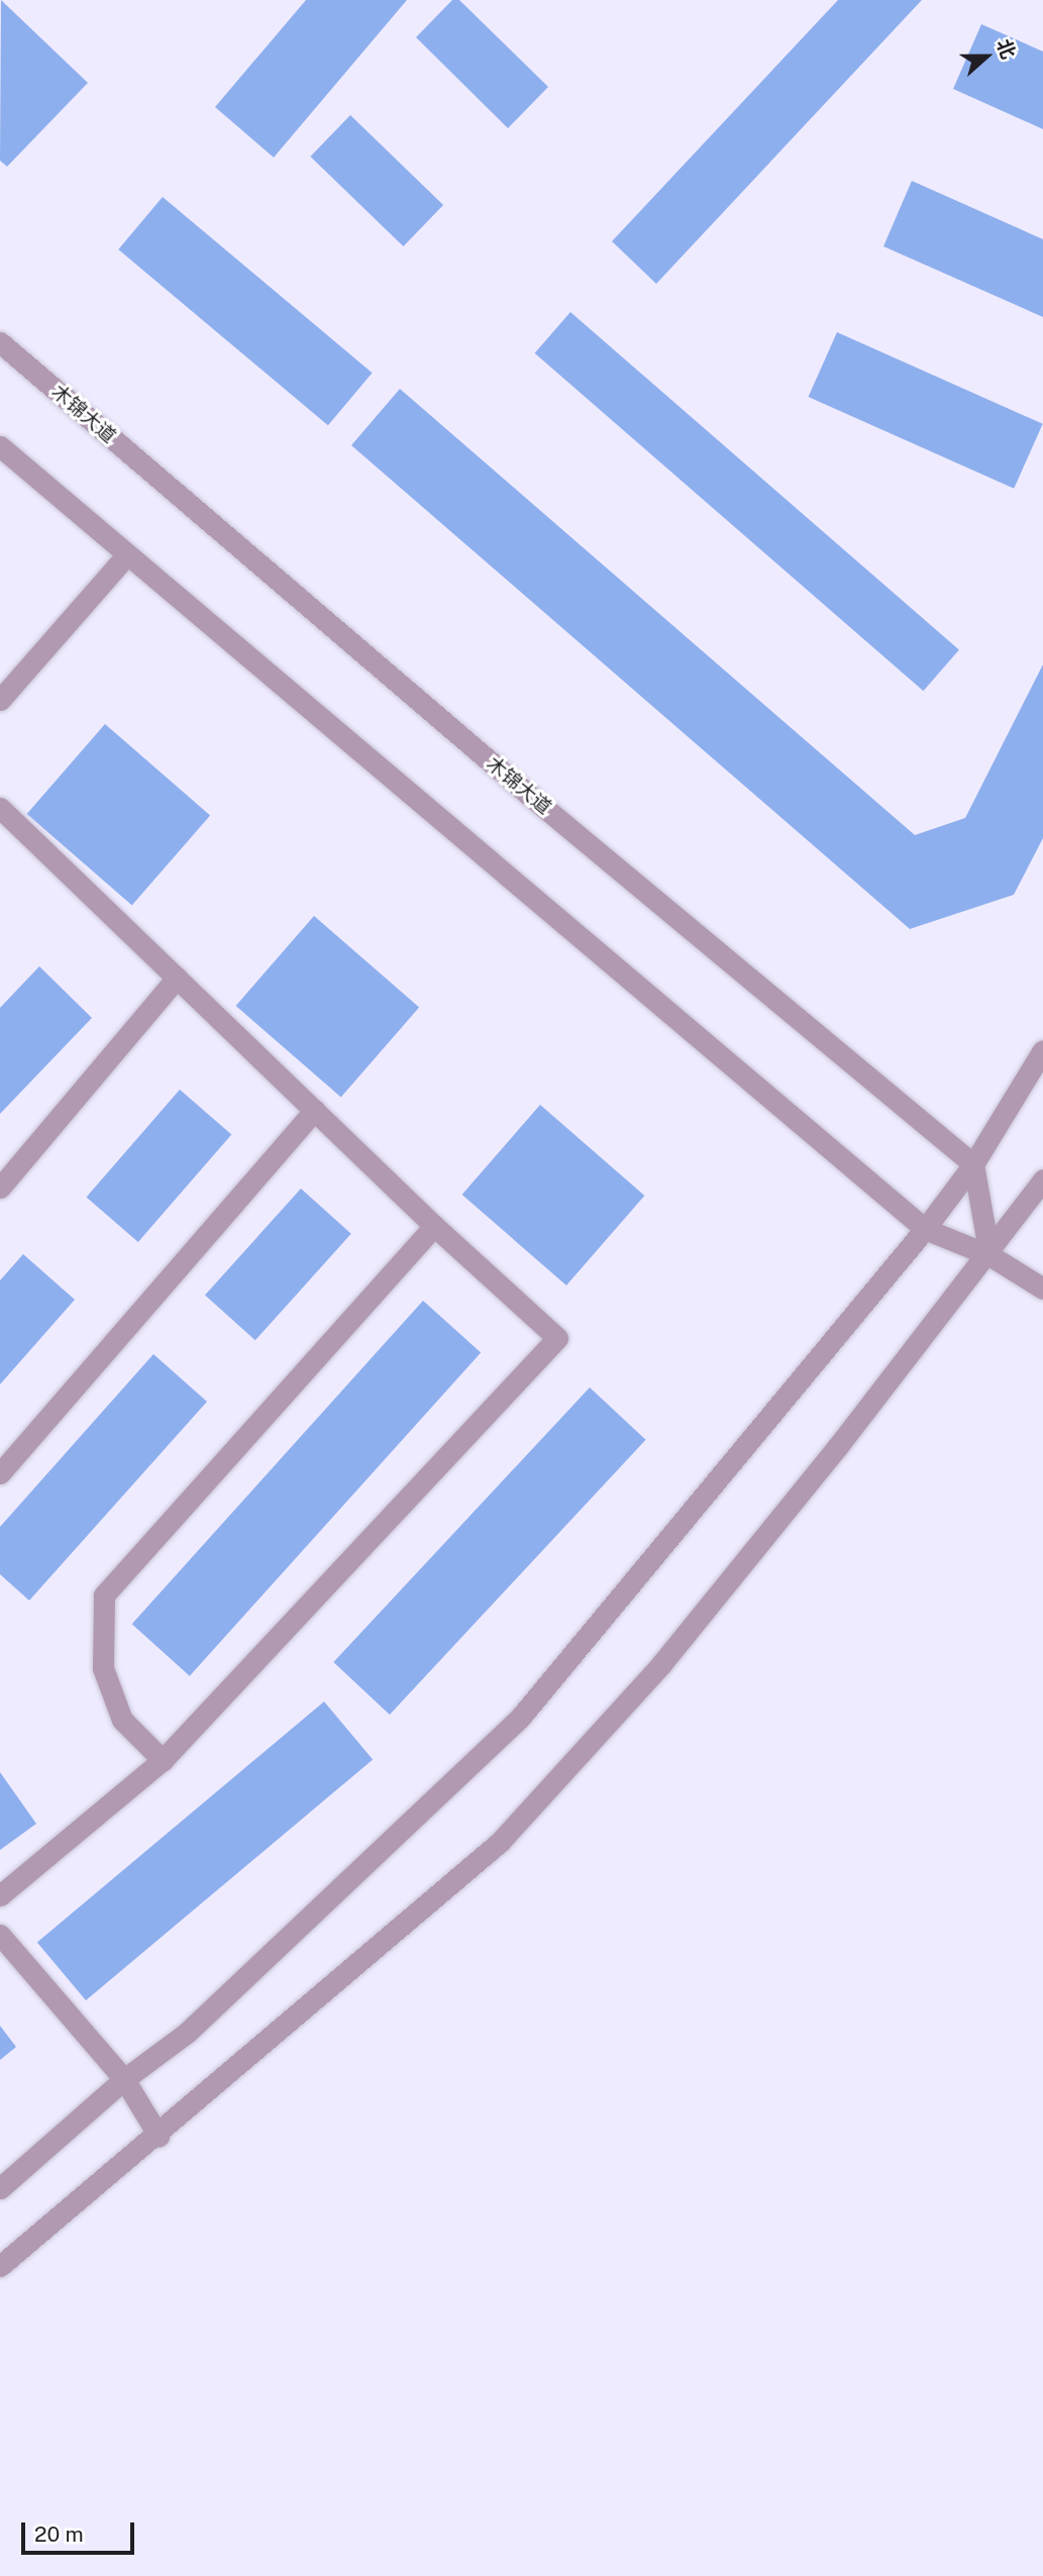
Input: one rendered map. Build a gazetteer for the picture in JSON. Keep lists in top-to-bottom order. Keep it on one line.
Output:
{"streets":{"street":["木锦大道"]},"scale_bar":"20 m","north":"right"}
